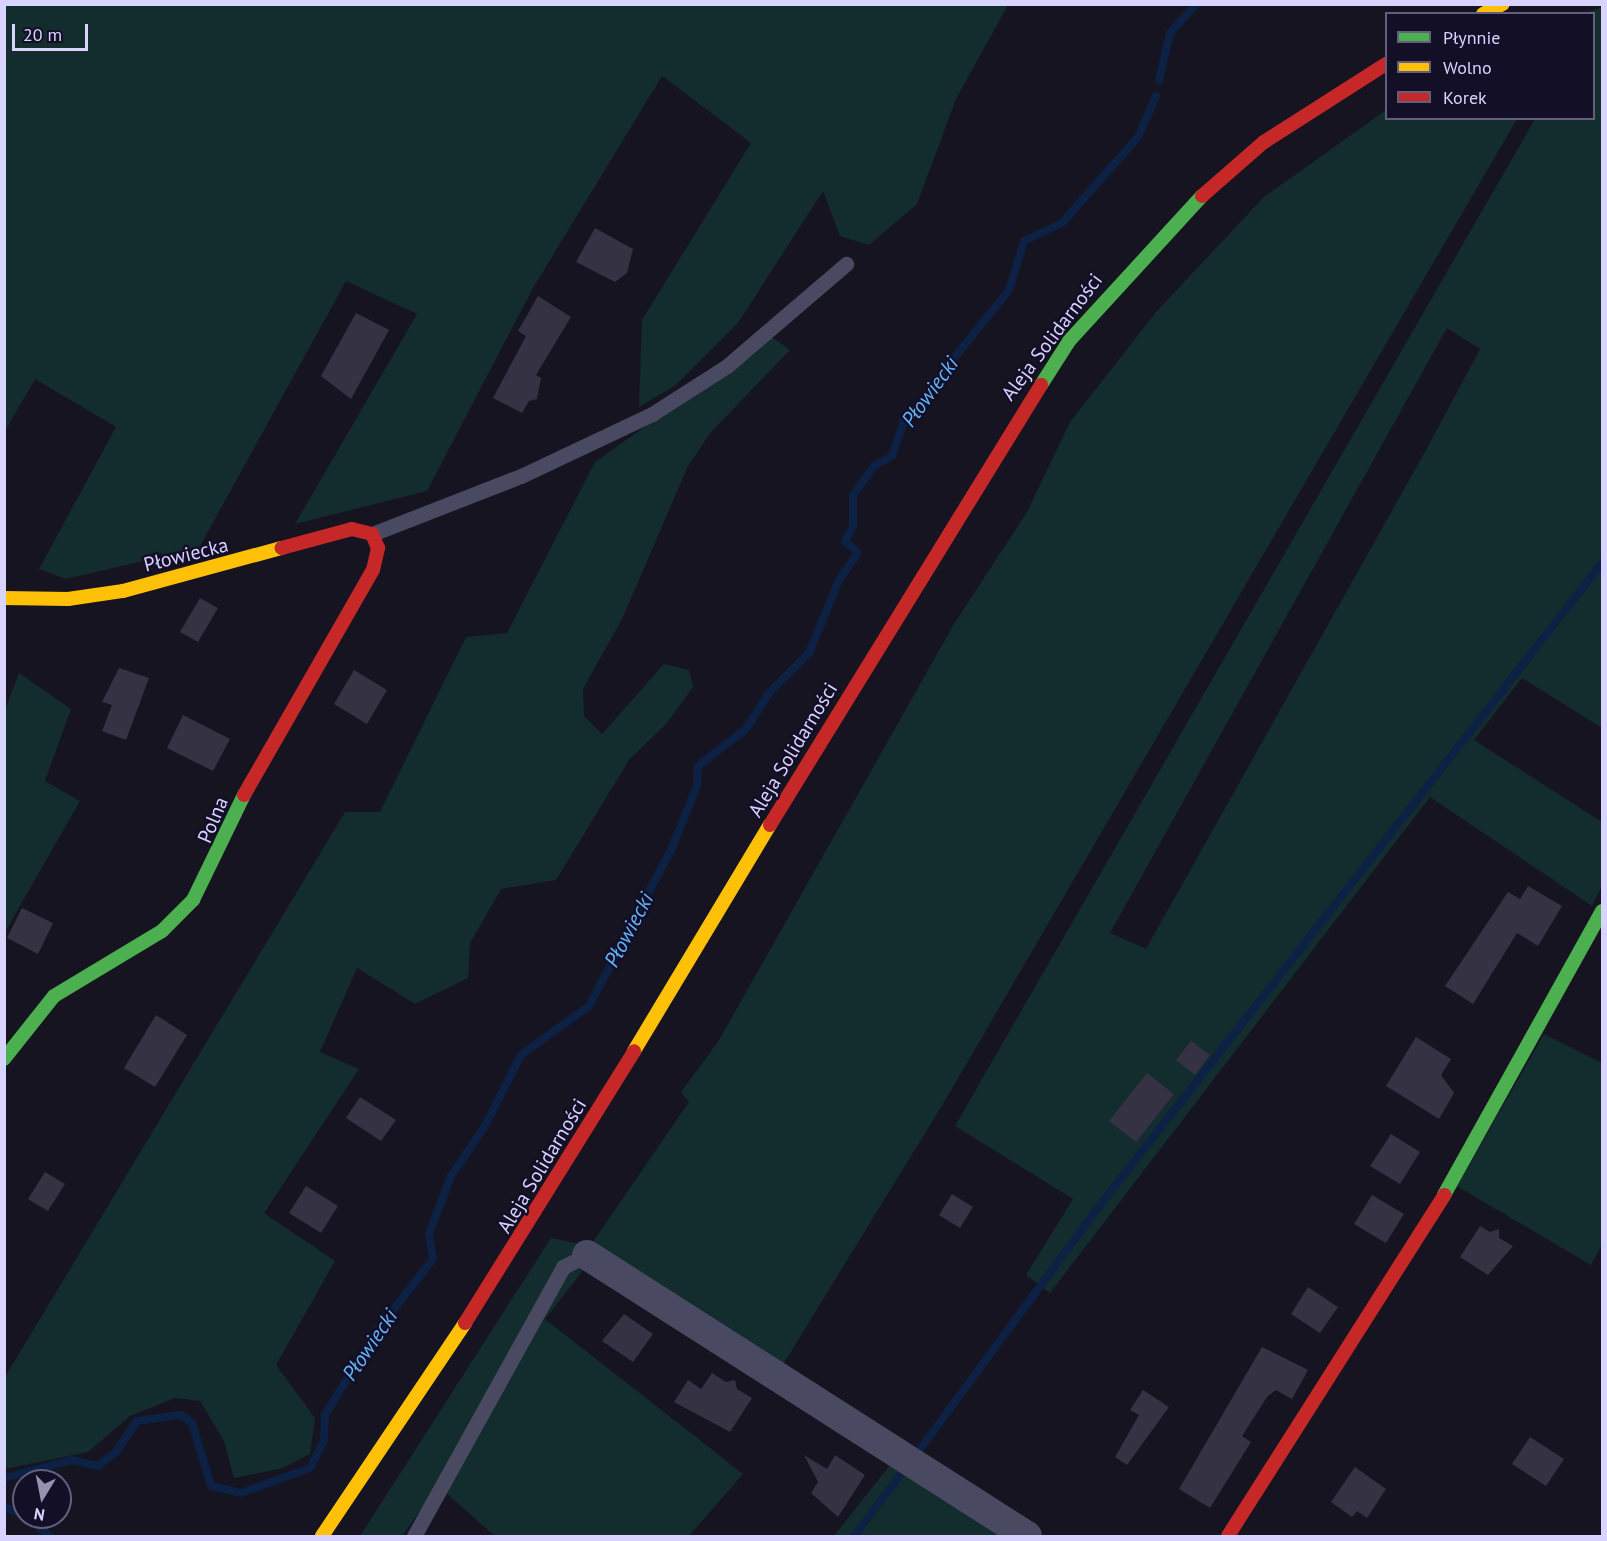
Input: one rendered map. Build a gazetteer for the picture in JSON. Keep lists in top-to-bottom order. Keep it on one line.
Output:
{"streets":{"main road":["Aleja Solidarności","Płowiecka","Polna"]},"crossings":[["Płowiecka","Polna"]],"water":["Płowiecki"],"legend":["Płynnie","Wolno","Korek"],"scale_bar":"20 m","north":"bottom"}
